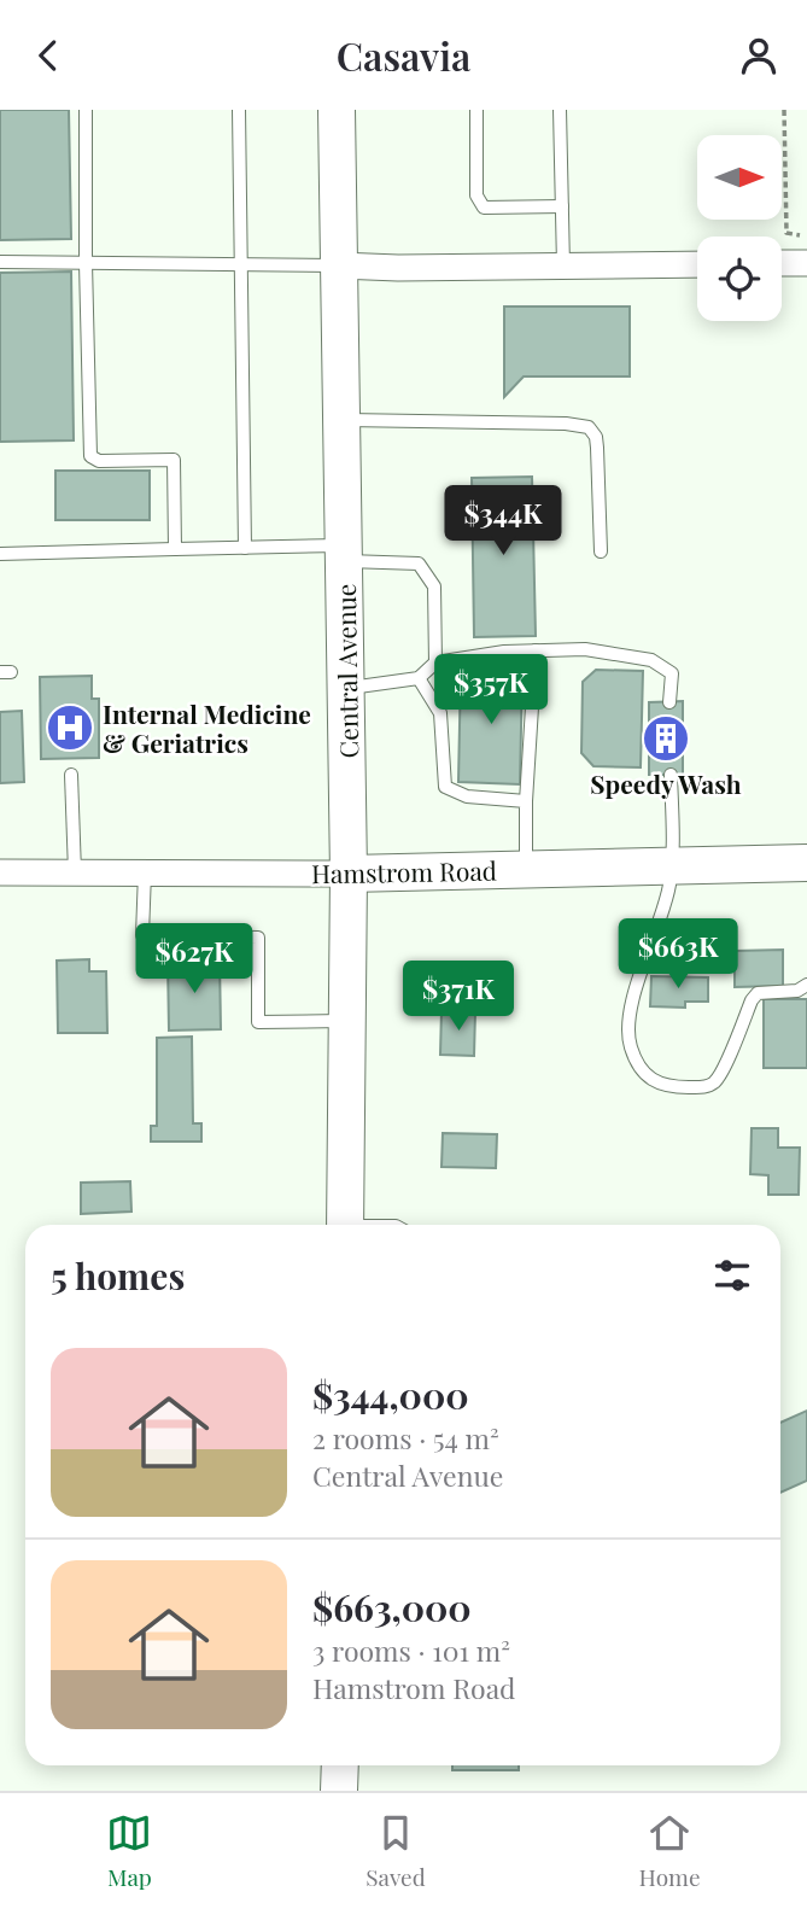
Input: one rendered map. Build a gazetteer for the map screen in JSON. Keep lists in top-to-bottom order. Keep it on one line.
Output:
{"streets":{"main road":["Central Avenue","Hamstrom Road"]},"crossings":[["Central Avenue","Hamstrom Road"]],"places":{"hospital":["Internal Medicine & Geriatrics"],"building":["Speedy Wash"]},"north":"right","page":{"header":"Casavia","price":["$344K","$357K","$663K","$627K","$371K"],"heading":"5 homes","list":[{"name":"$344,000","note":"2 rooms · 54 m² · Central Avenue"},{"name":"$663,000","note":"3 rooms · 101 m² · Hamstrom Road"}],"tabs":["Map","Saved","Home"]}}
